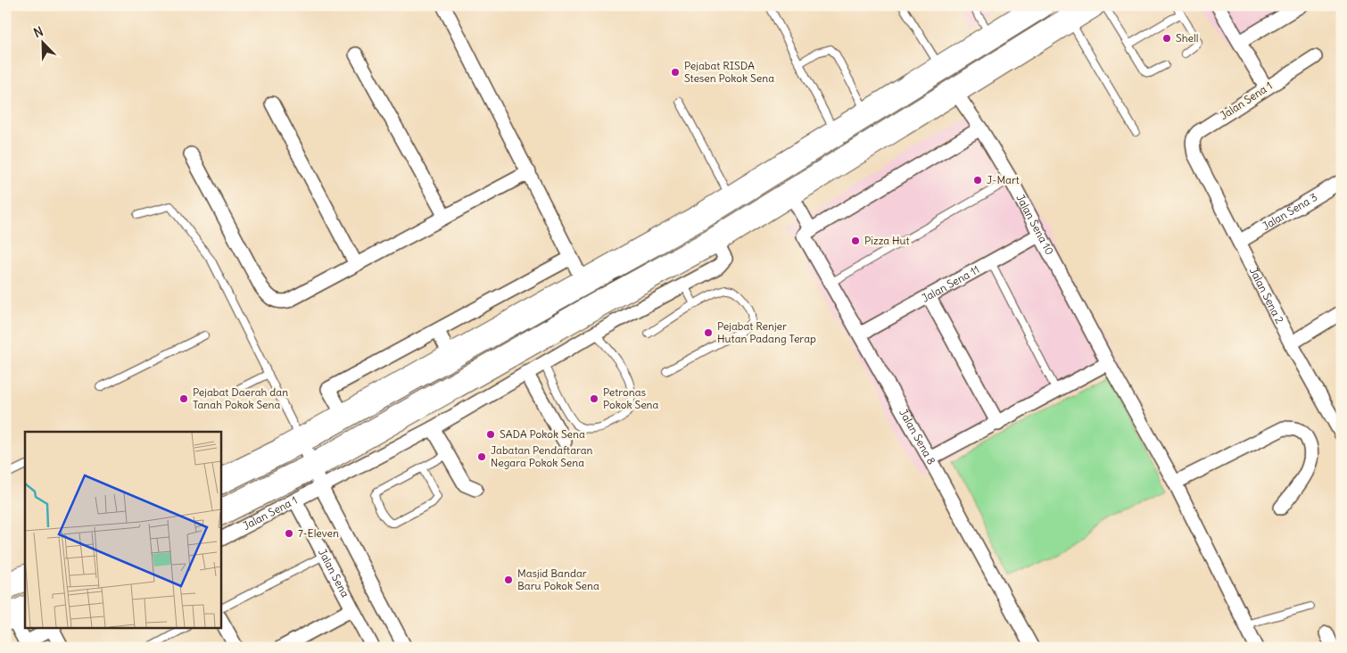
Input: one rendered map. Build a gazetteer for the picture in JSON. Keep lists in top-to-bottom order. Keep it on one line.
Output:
{"streets":{"street":["Jalan Sena 1","Jalan Sena 3","Jalan Sena 10","Jalan Sena 11","Jalan Sena 2","Jalan Sena 8","Jalan Sena"]},"crossings":[["Jalan Sena 1","Jalan Sena 2"],["Jalan Sena 1","Jalan Sena"],["Jalan Sena 3","Jalan Sena 2"],["Jalan Sena 10","Jalan Sena 11"],["Jalan Sena 11","Jalan Sena 8"]],"places":["Shell","Pejabat RISDA Stesen Pokok Sena","J-Mart","Pizza Hut","Pejabat Renjer Hutan Padang Terap","Pejabat Daerah dan Tanah Pokok Sena","Petronas Pokok Sena","SADA Pokok Sena","Jabatan Pendaftaran Negara Pokok Sena","7-Eleven","Masjid Bandar Baru Pokok Sena"],"north":"top left"}
